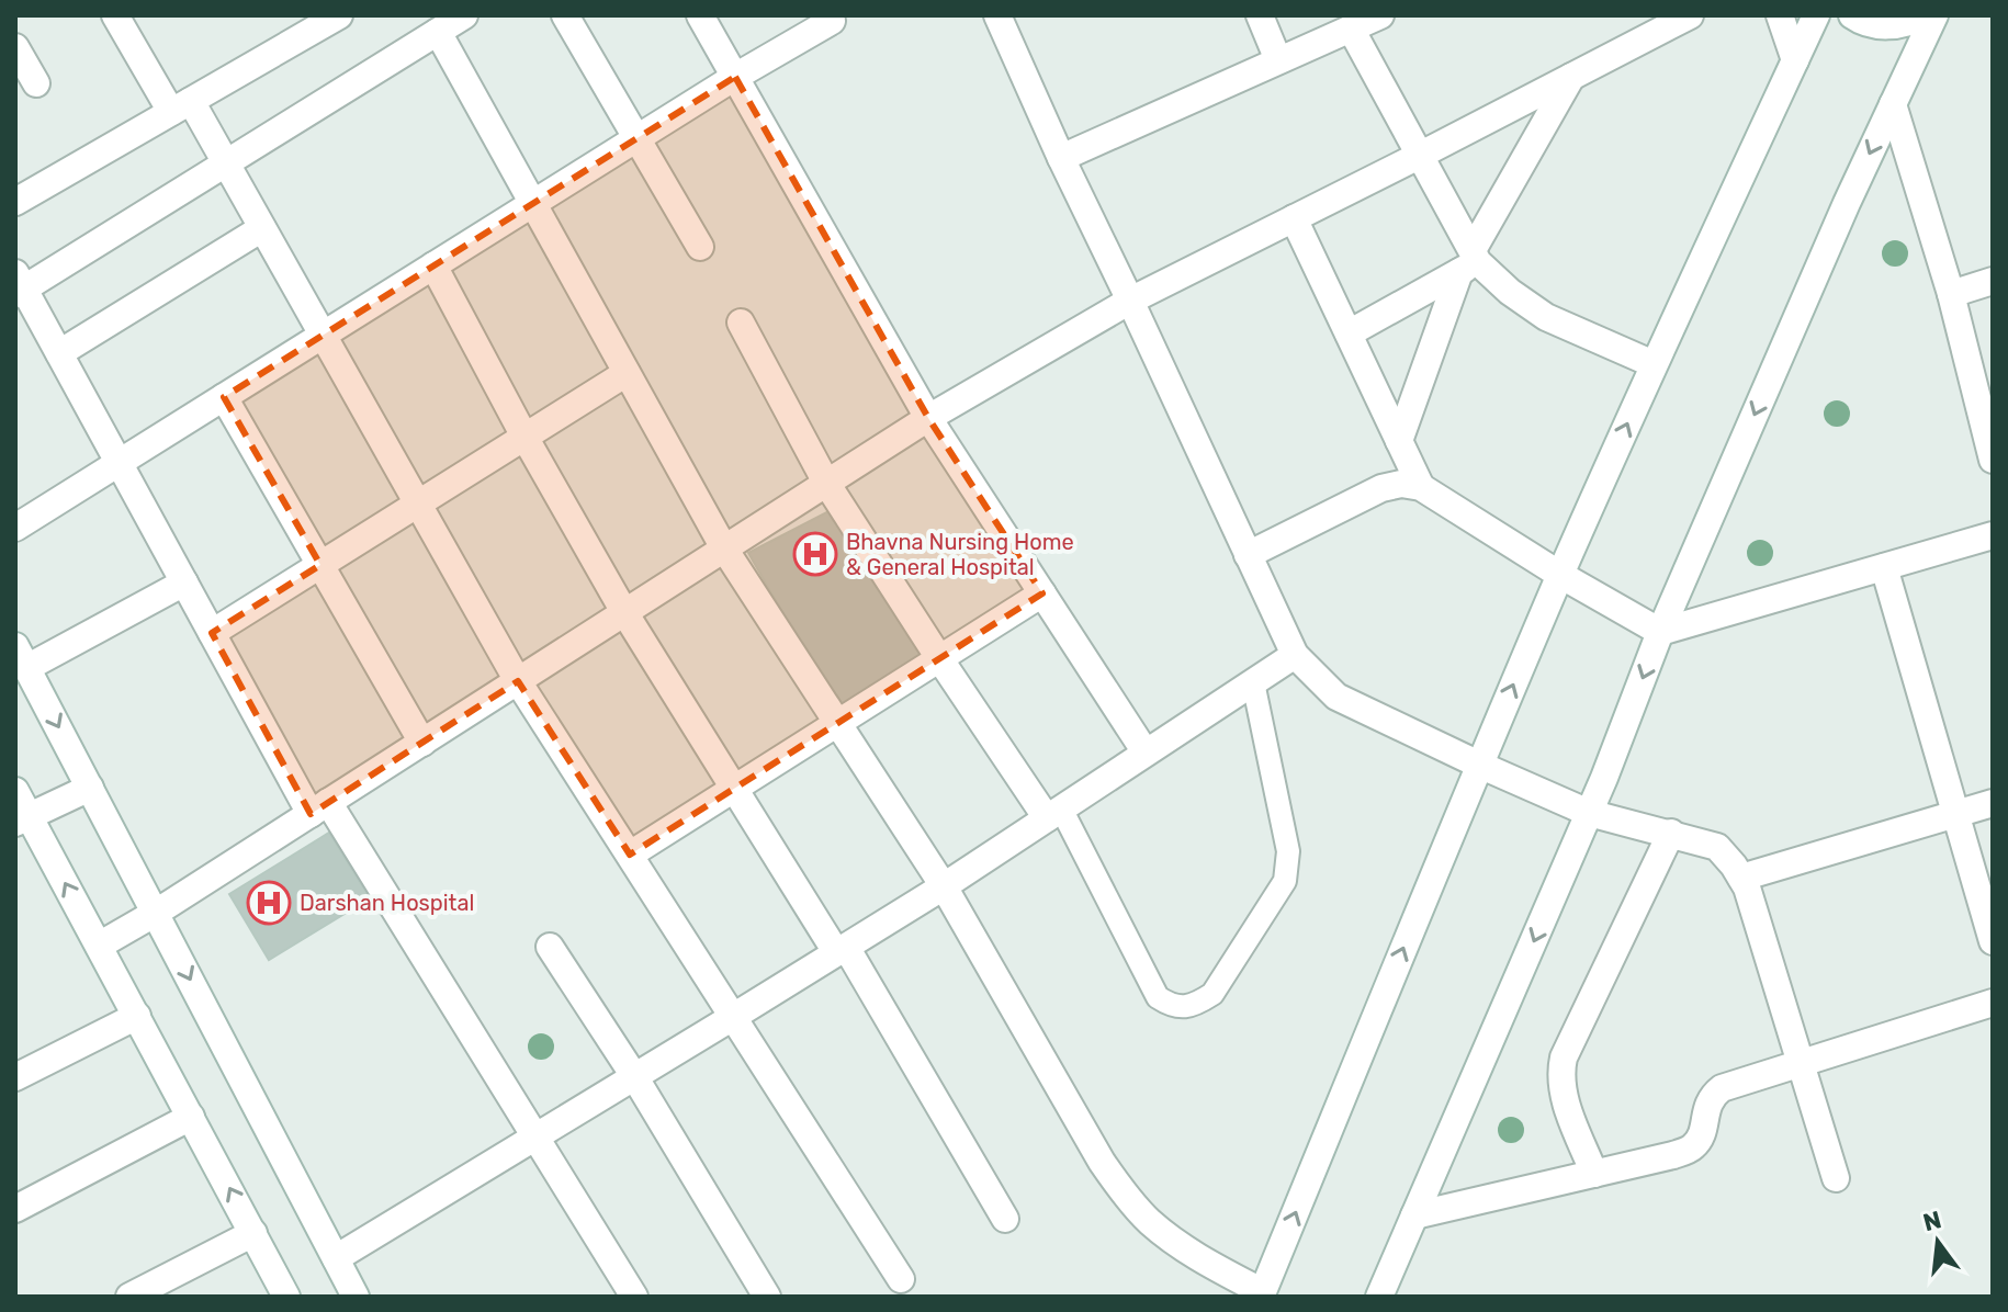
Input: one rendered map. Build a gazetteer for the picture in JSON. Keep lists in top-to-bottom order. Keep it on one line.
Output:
{"places":{"hospital":["Bhavna Nursing Home & General Hospital","Darshan Hospital"]},"north":"top"}
